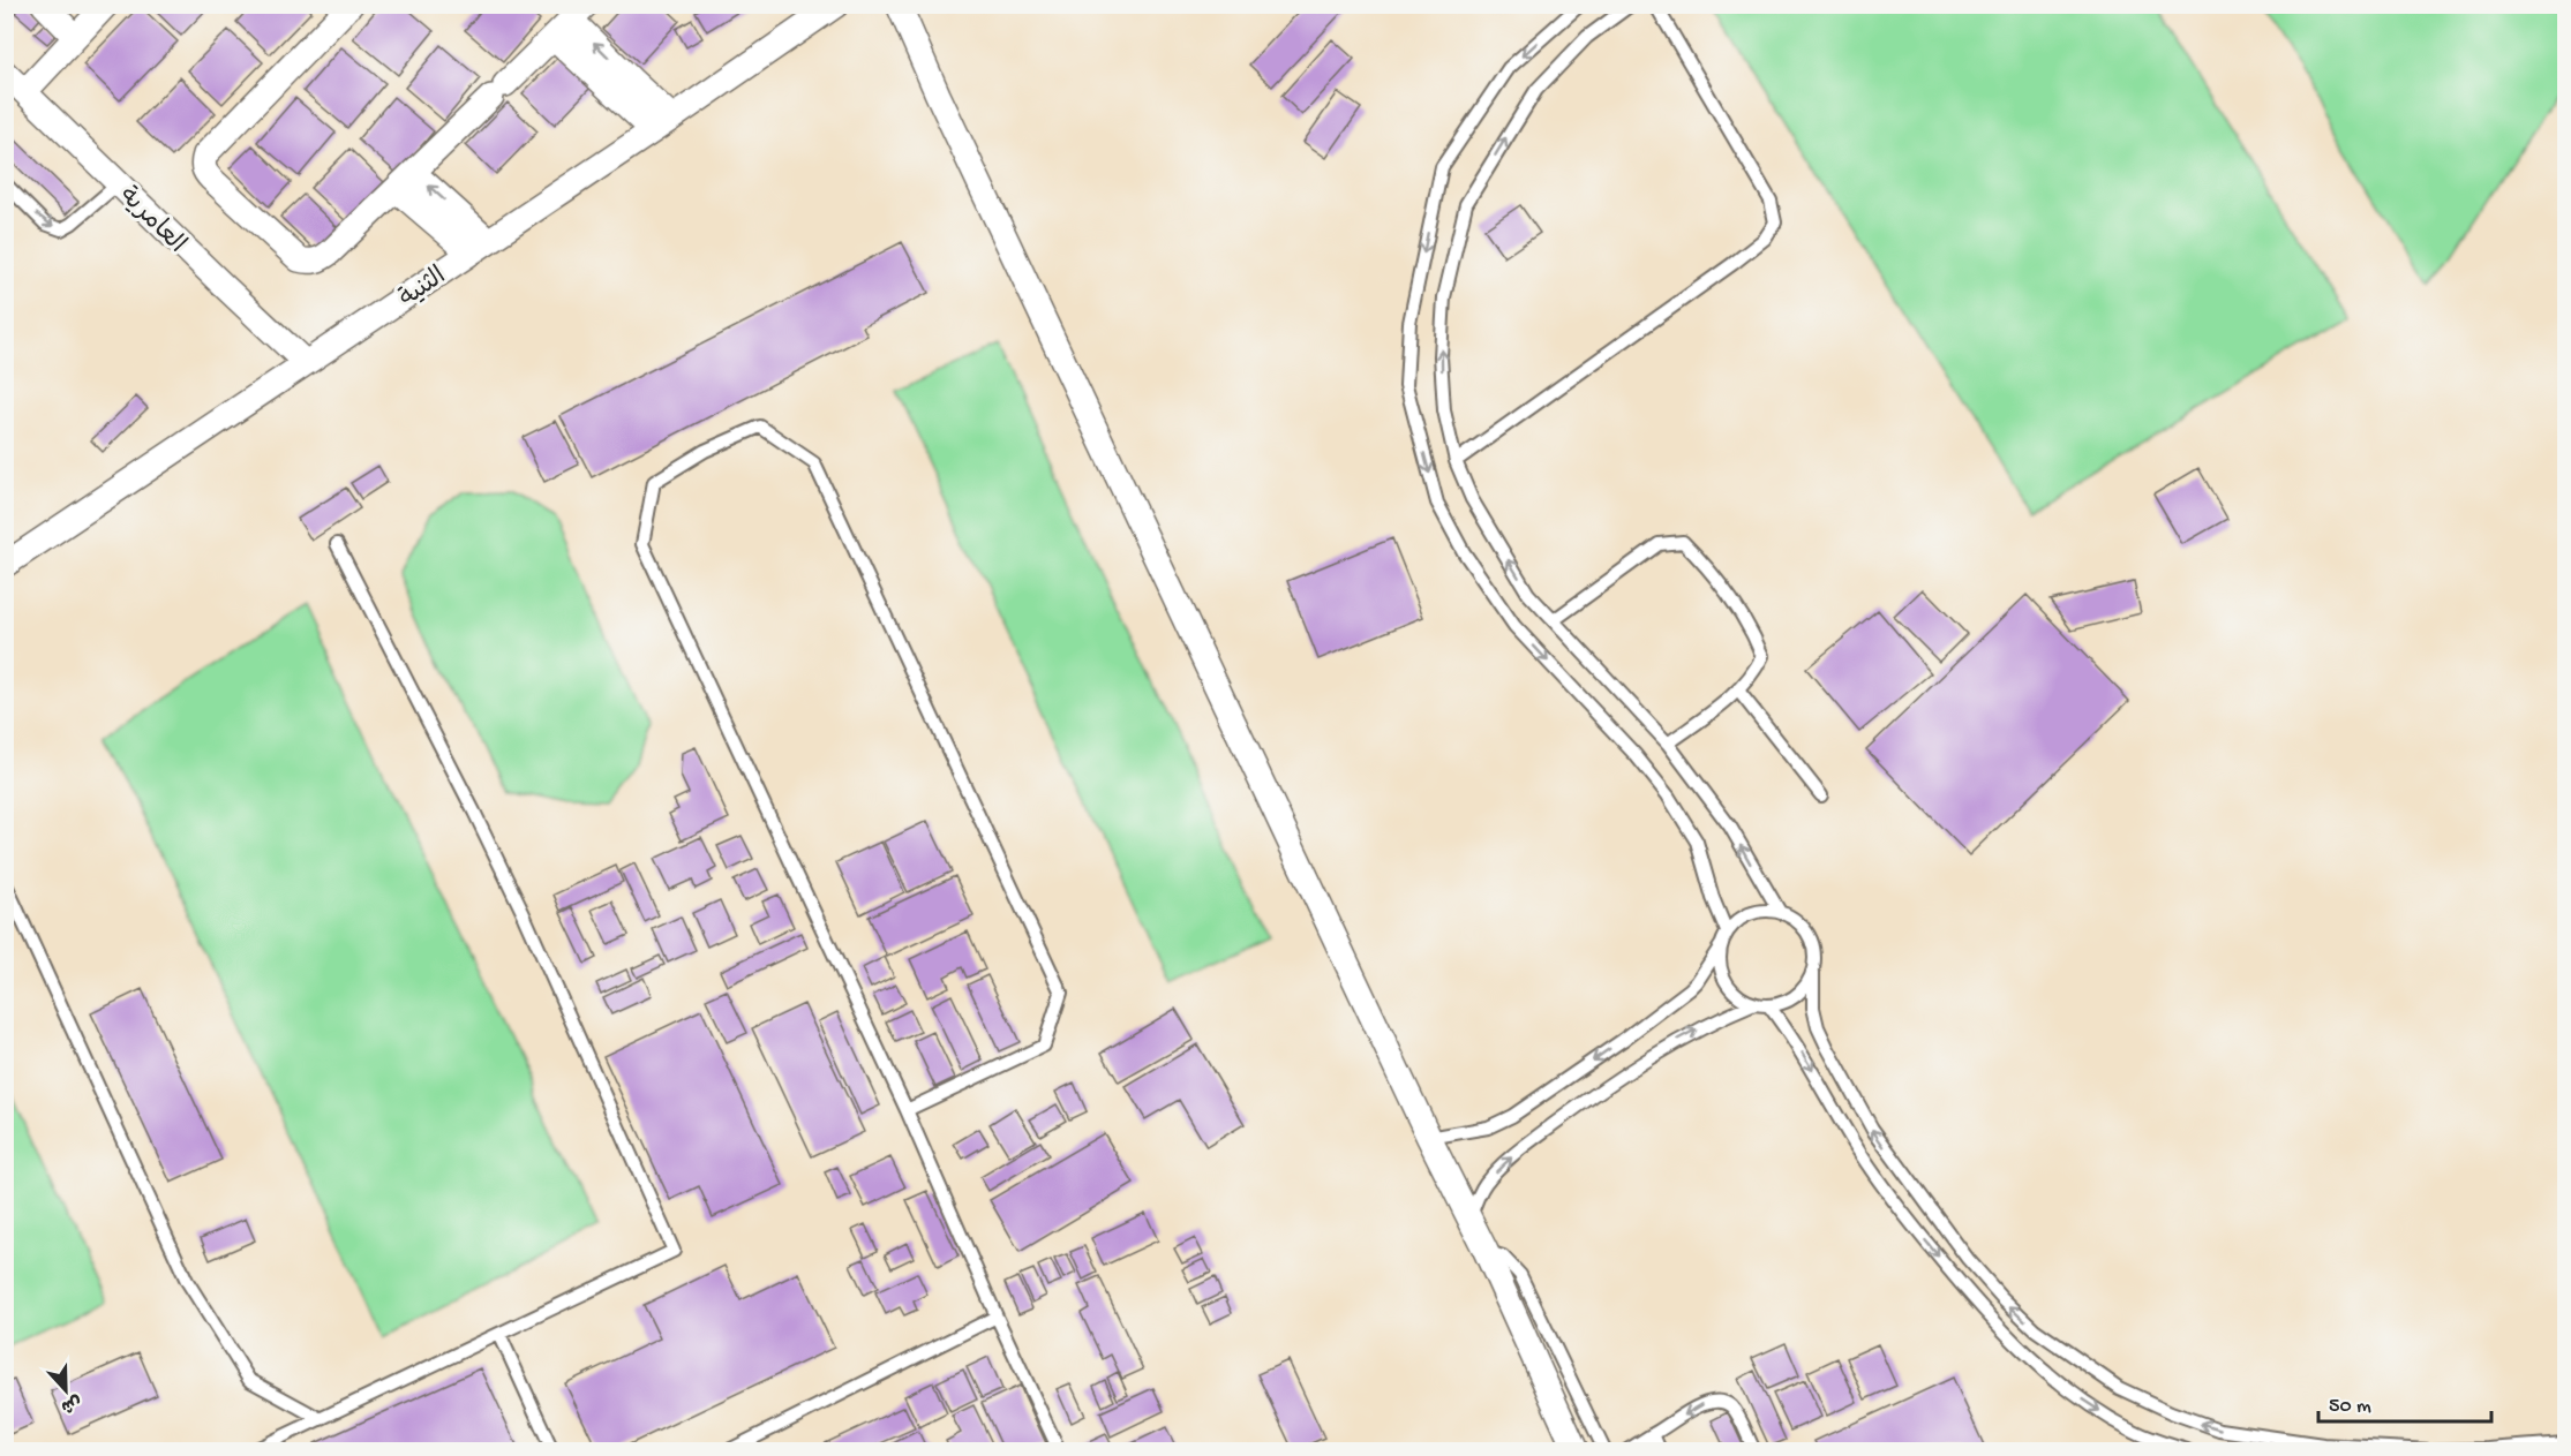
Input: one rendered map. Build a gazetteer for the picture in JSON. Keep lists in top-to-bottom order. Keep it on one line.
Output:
{"streets":{"street":["العامرية","الثنية"]},"crossings":[["العامرية","الثنية"]],"scale_bar":"50 m","north":"bottom"}
